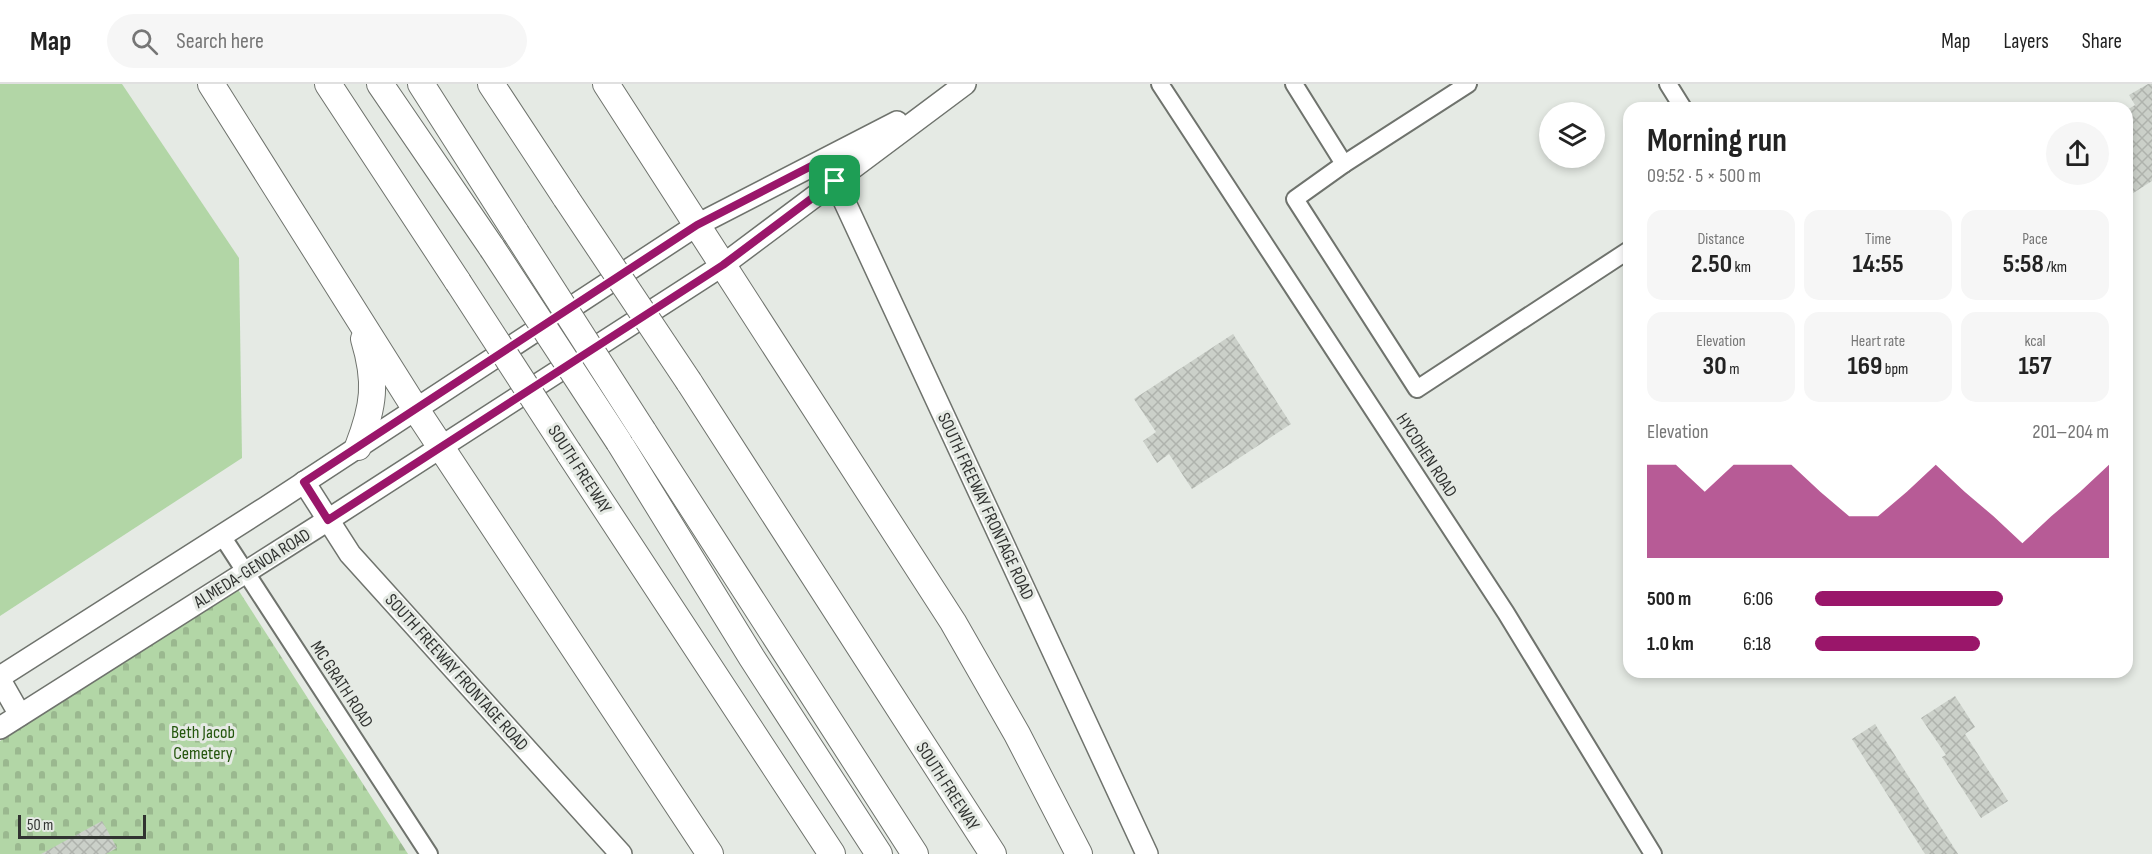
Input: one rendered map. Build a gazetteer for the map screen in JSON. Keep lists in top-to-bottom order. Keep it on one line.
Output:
{"streets":{"highway":["SOUTH FREEWAY"],"main road":["SOUTH FREEWAY FRONTAGE ROAD","ALMEDA-GENOA ROAD"],"street":["HYCOHEN ROAD","MC GRATH ROAD"]},"crossings":[["SOUTH FREEWAY FRONTAGE ROAD","ALMEDA-GENOA ROAD"],["ALMEDA-GENOA ROAD","MC GRATH ROAD"]],"parks":["Beth Jacob Cemetery"],"scale_bar":"50 m","page":{"header":"Map","search":"Search here","nav":["Map","Layers","Share"],"heading":["Morning run","09:52 · 5 × 500 m"],"stats":[["Distance","2.50 km"],["Time","14:55"],["Pace","5:58 /km"],["Elevation","30 m"],["Heart rate","169 bpm"],["kcal","157"]],"chart":["Elevation","201–204 m"],"list":[{"name":"500 m","note":"6:06"},{"name":"1.0 km","note":"6:18"}],"scale":"50 m"}}
